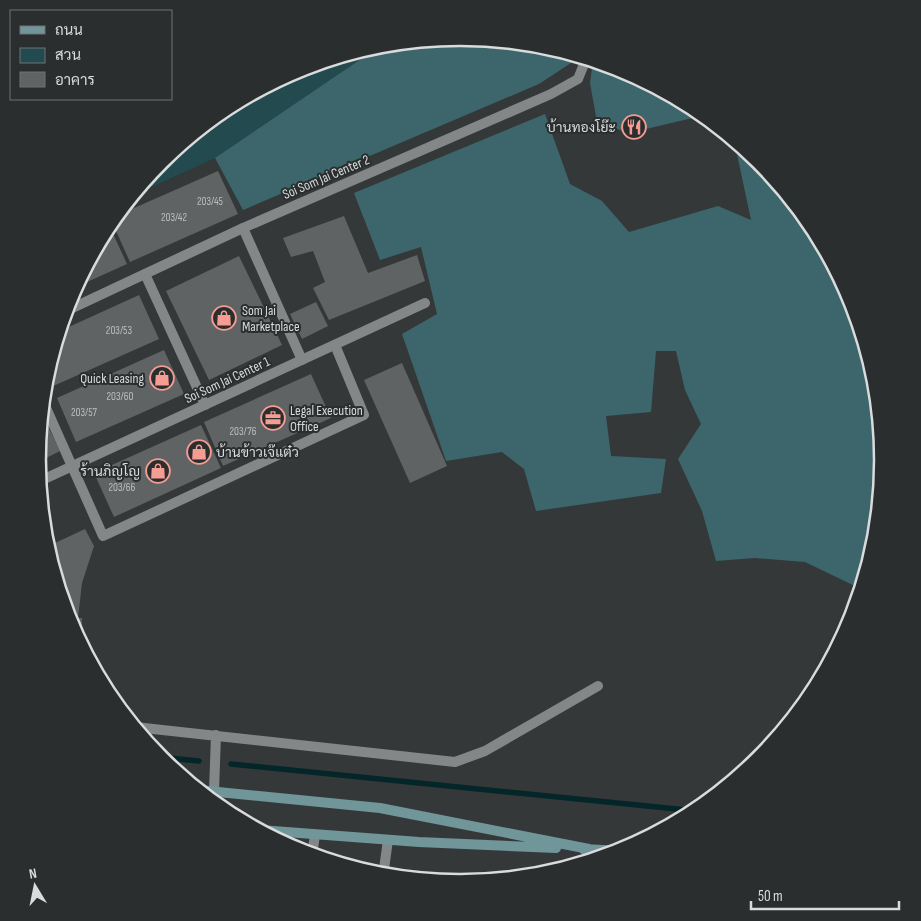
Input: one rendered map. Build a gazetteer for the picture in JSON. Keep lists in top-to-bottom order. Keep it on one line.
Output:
{"streets":{"street":["Soi Som Jai Center 2","Soi Som Jai Center 1"]},"places":{"restaurant":["บ้านทองโย๊ะ"],"shop":["Som Jai Marketplace","Quick Leasing","บ้านข้าวเจ๊แต๋ว","ร้านภิญโญ"],"office":["Legal Execution Office"]},"house_numbers":["203/45","203/42","203/53","203/60","203/57","203/76","203/66"],"legend":["ถนน","สวน","อาคาร"],"scale_bar":"50 m","north":"top"}
